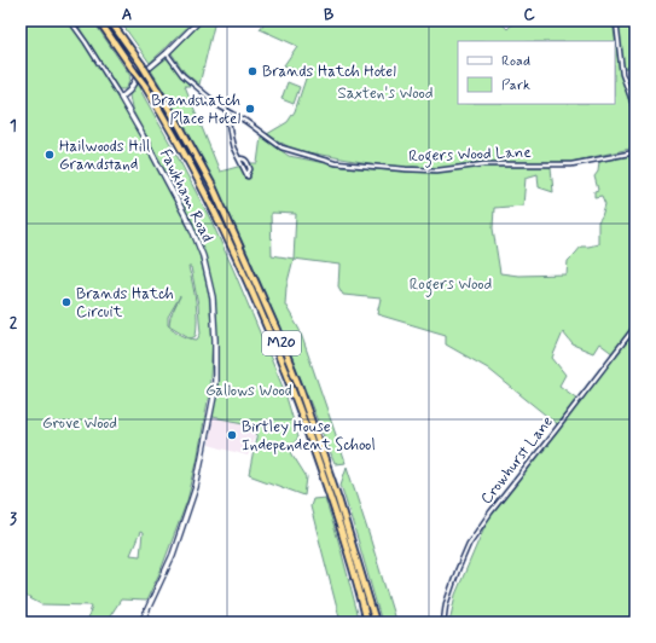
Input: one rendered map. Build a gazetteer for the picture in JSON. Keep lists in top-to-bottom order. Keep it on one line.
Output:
{"streets":{"highway":["M20"],"street":["Rogers Wood Lane","Fawkham Road","Crowhurst Lane"]},"parks":["Saxten's Wood","Rogers Wood","Gallows Wood","Grove Wood"],"places":["Brands Hatch Hotel","Brandshatch Place Hotel","Hailwoods Hill Grandstand","Brands Hatch Circuit","Birtley House Independent School"],"legend":["Road","Park"],"grid":{"columns":["A","B","C"],"rows":["1","2","3"]}}
